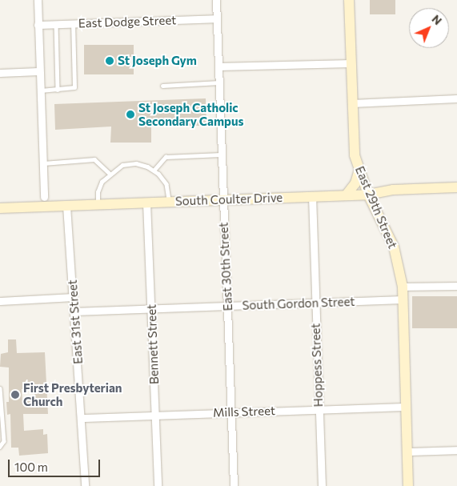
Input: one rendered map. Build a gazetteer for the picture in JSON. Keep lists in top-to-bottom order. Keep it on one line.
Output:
{"streets":{"main road":["South Coulter Drive","East 29th Street"],"street":["East Dodge Street","East 30th Street","South Gordon Street","East 31st Street","Bennett Street","Hoppess Street","Mills Street"]},"crossings":[["East Dodge Street","East 30th Street"],["South Coulter Drive","East 29th Street"],["South Coulter Drive","East 30th Street"],["South Coulter Drive","East 31st Street"],["South Coulter Drive","Bennett Street"],["South Coulter Drive","Hoppess Street"],["East 29th Street","South Gordon Street"],["East 29th Street","Mills Street"],["East 30th Street","South Gordon Street"],["East 30th Street","Mills Street"],["South Gordon Street","East 31st Street"],["South Gordon Street","Bennett Street"],["South Gordon Street","Hoppess Street"],["East 31st Street","Mills Street"],["Bennett Street","Mills Street"],["Hoppess Street","Mills Street"]],"places":["St Joseph Gym","St Joseph Catholic Secondary Campus","First Presbyterian Church"],"scale_bar":"100 m","north":"top right"}
